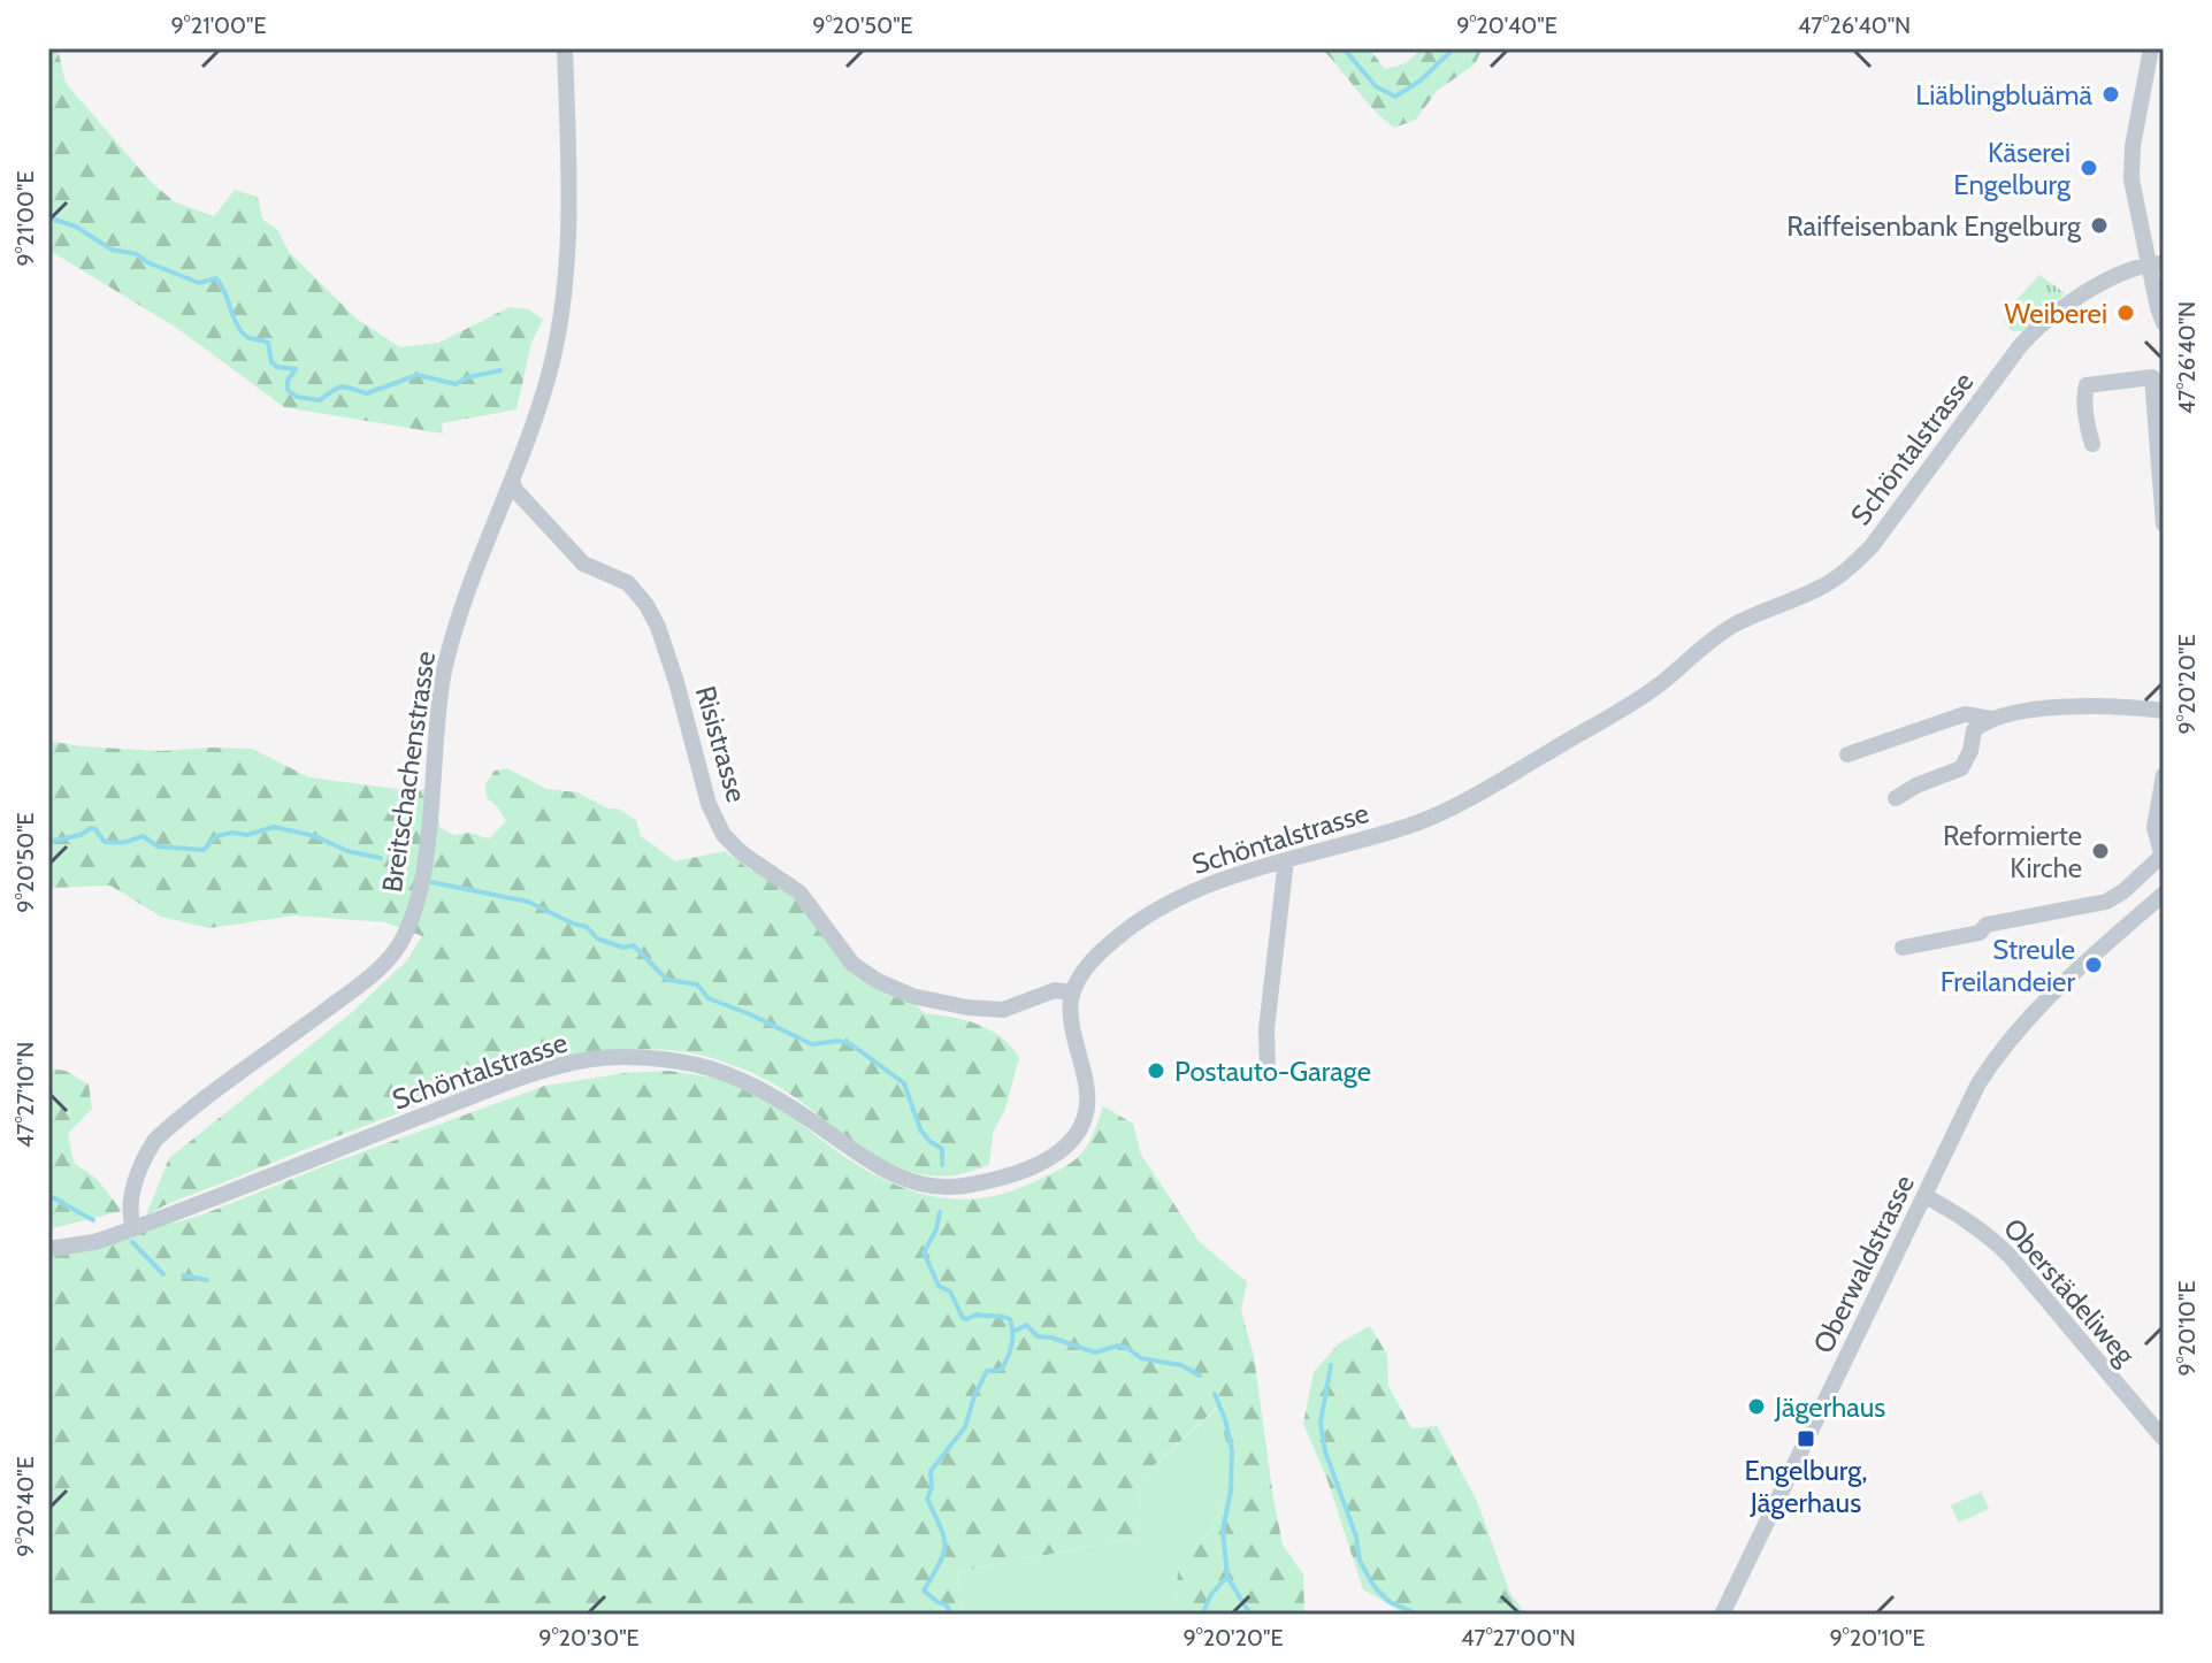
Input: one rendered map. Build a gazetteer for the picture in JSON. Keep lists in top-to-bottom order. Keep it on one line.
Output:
{"streets":{"street":["Schöntalstrasse","Risistrasse","Breitschachenstrasse","Oberwaldstrasse","Oberstädeliweg"]},"crossings":[["Schöntalstrasse","Risistrasse"],["Schöntalstrasse","Breitschachenstrasse"],["Risistrasse","Breitschachenstrasse"],["Oberwaldstrasse","Oberstädeliweg"]],"places":{"other":["Liäblingbluämä","Käserei Engelburg","Raiffeisenbank Engelburg","Weiberei","Reformierte Kirche","Streule Freilandeier","Postauto-Garage","Jägerhaus"],"transit":["Engelburg, Jägerhaus"]},"coordinates":["9°21'00\"E","9°20'50\"E","9°20'40\"E","47°26'40\"N","9°20'20\"E","47°27'10\"N","9°20'10\"E","9°20'30\"E","47°27'00\"N"]}
